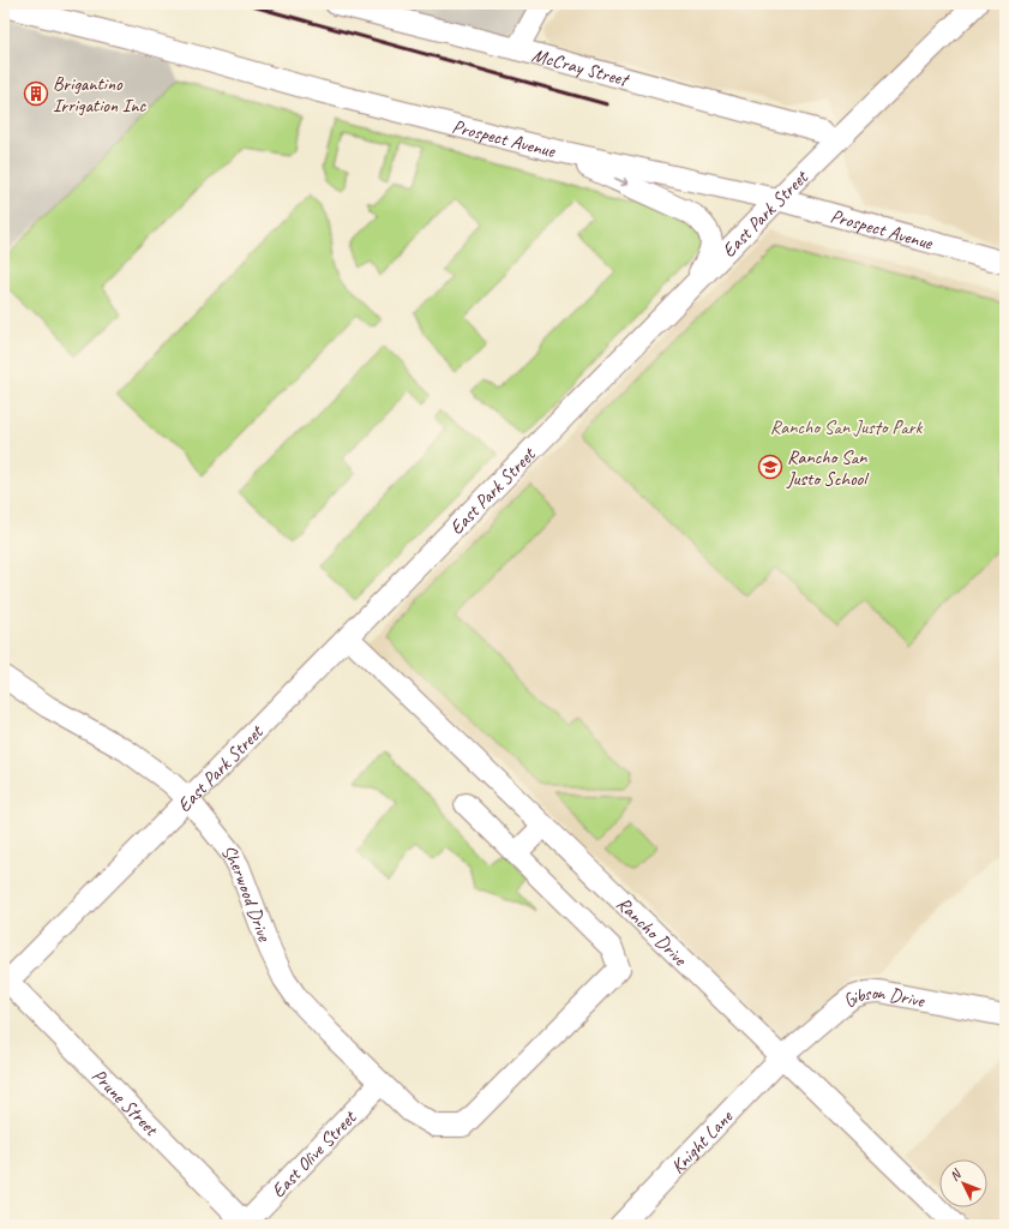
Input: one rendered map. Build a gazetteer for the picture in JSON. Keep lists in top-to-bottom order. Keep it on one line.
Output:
{"streets":{"street":["McCray Street","Prospect Avenue","East Park Street","Sherwood Drive","Rancho Drive","Gibson Drive","Prune Street","Knight Lane","East Olive Street"]},"crossings":[["Prospect Avenue","East Park Street"],["East Park Street","Sherwood Drive"],["East Park Street","Rancho Drive"],["East Park Street","Prune Street"],["Sherwood Drive","East Olive Street"],["Rancho Drive","Gibson Drive"],["Rancho Drive","Knight Lane"],["Gibson Drive","Knight Lane"],["Prune Street","East Olive Street"]],"parks":["Rancho San Justo Park"],"places":{"building":["Brigantino Irrigation Inc"],"school or university":["Rancho San Justo School"]},"north":"top left"}
